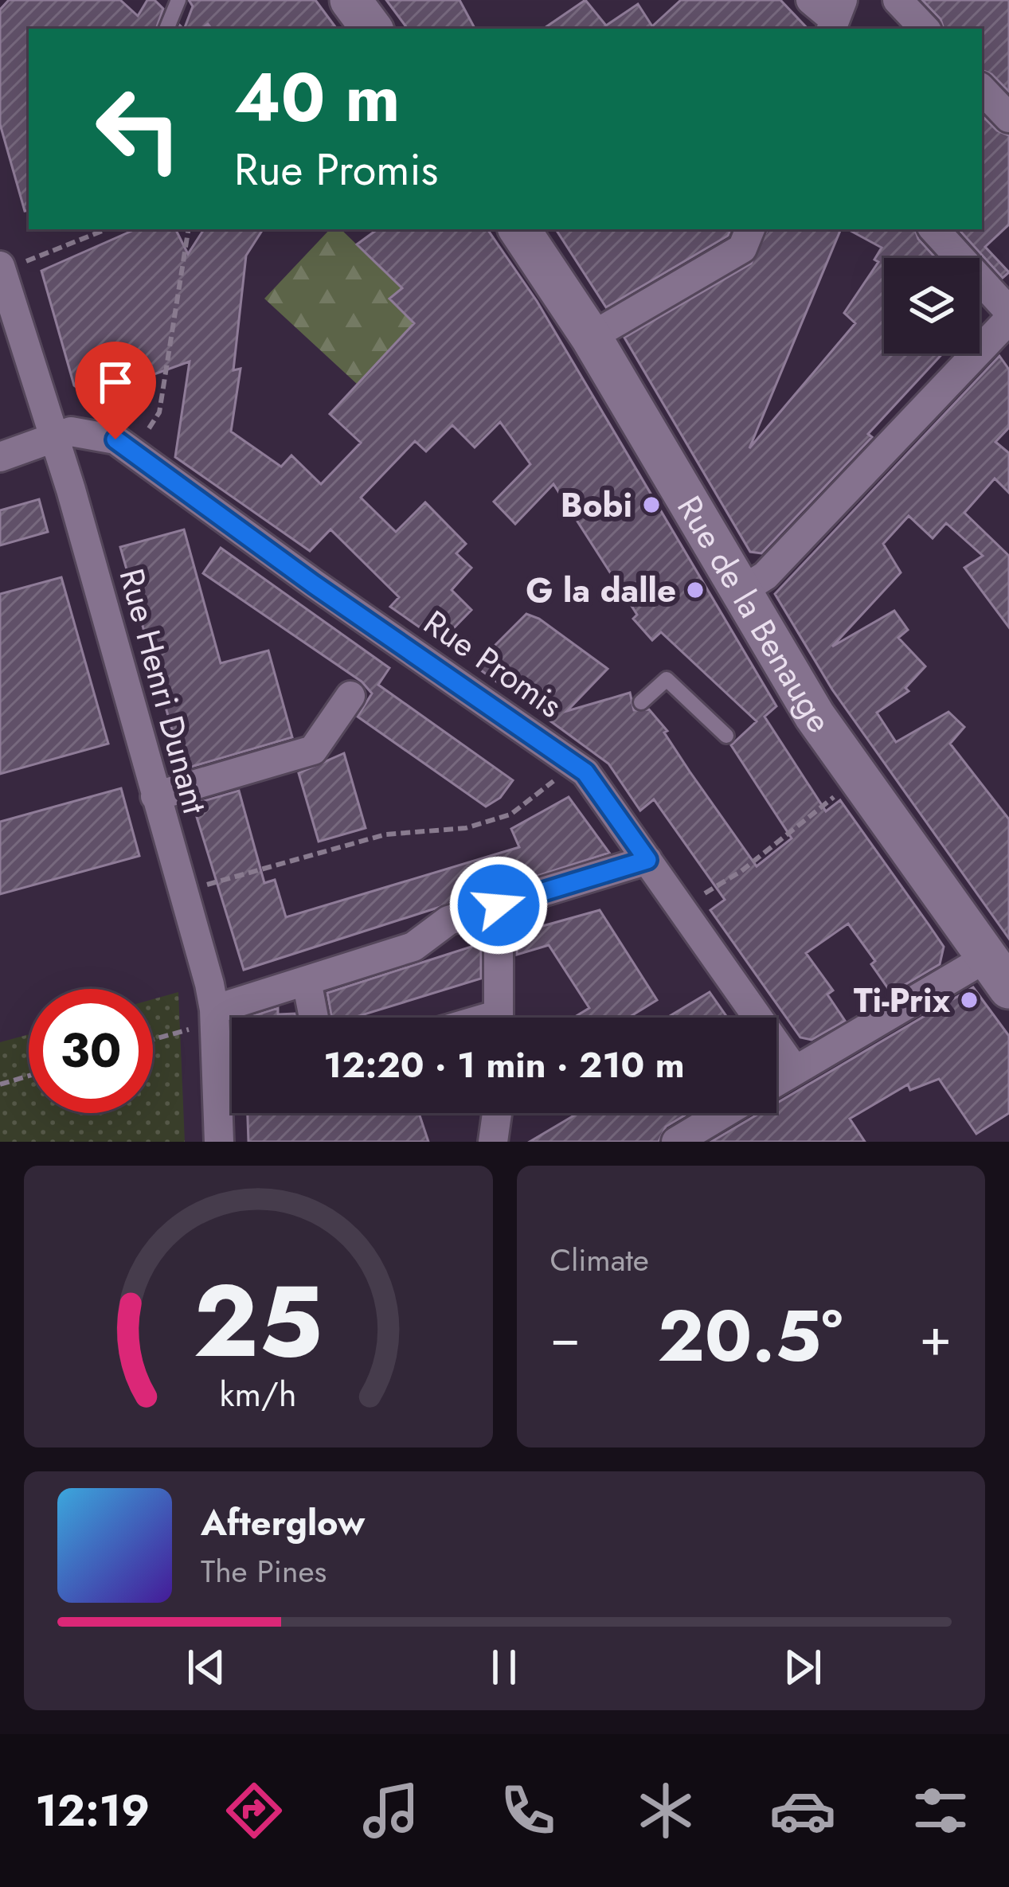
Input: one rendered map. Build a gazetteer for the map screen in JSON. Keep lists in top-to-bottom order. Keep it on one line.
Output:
{"streets":{"main road":["Rue de la Benauge"],"street":["Rue Promis","Rue Henri Dunant"]},"crossings":[["Rue Promis","Rue Henri Dunant"]],"places":["Bobi","G la dalle","Ti-Prix"],"page":{"turn":["40 m","Rue Promis"],"limit":"30","trip":"12:20 · 1 min · 210 m","tile":"Climate","heat":["−","20.5°","+"],"song":["Afterglow","The Pines"],"tabs":"12:19","gauge":["25","km/h"]}}
